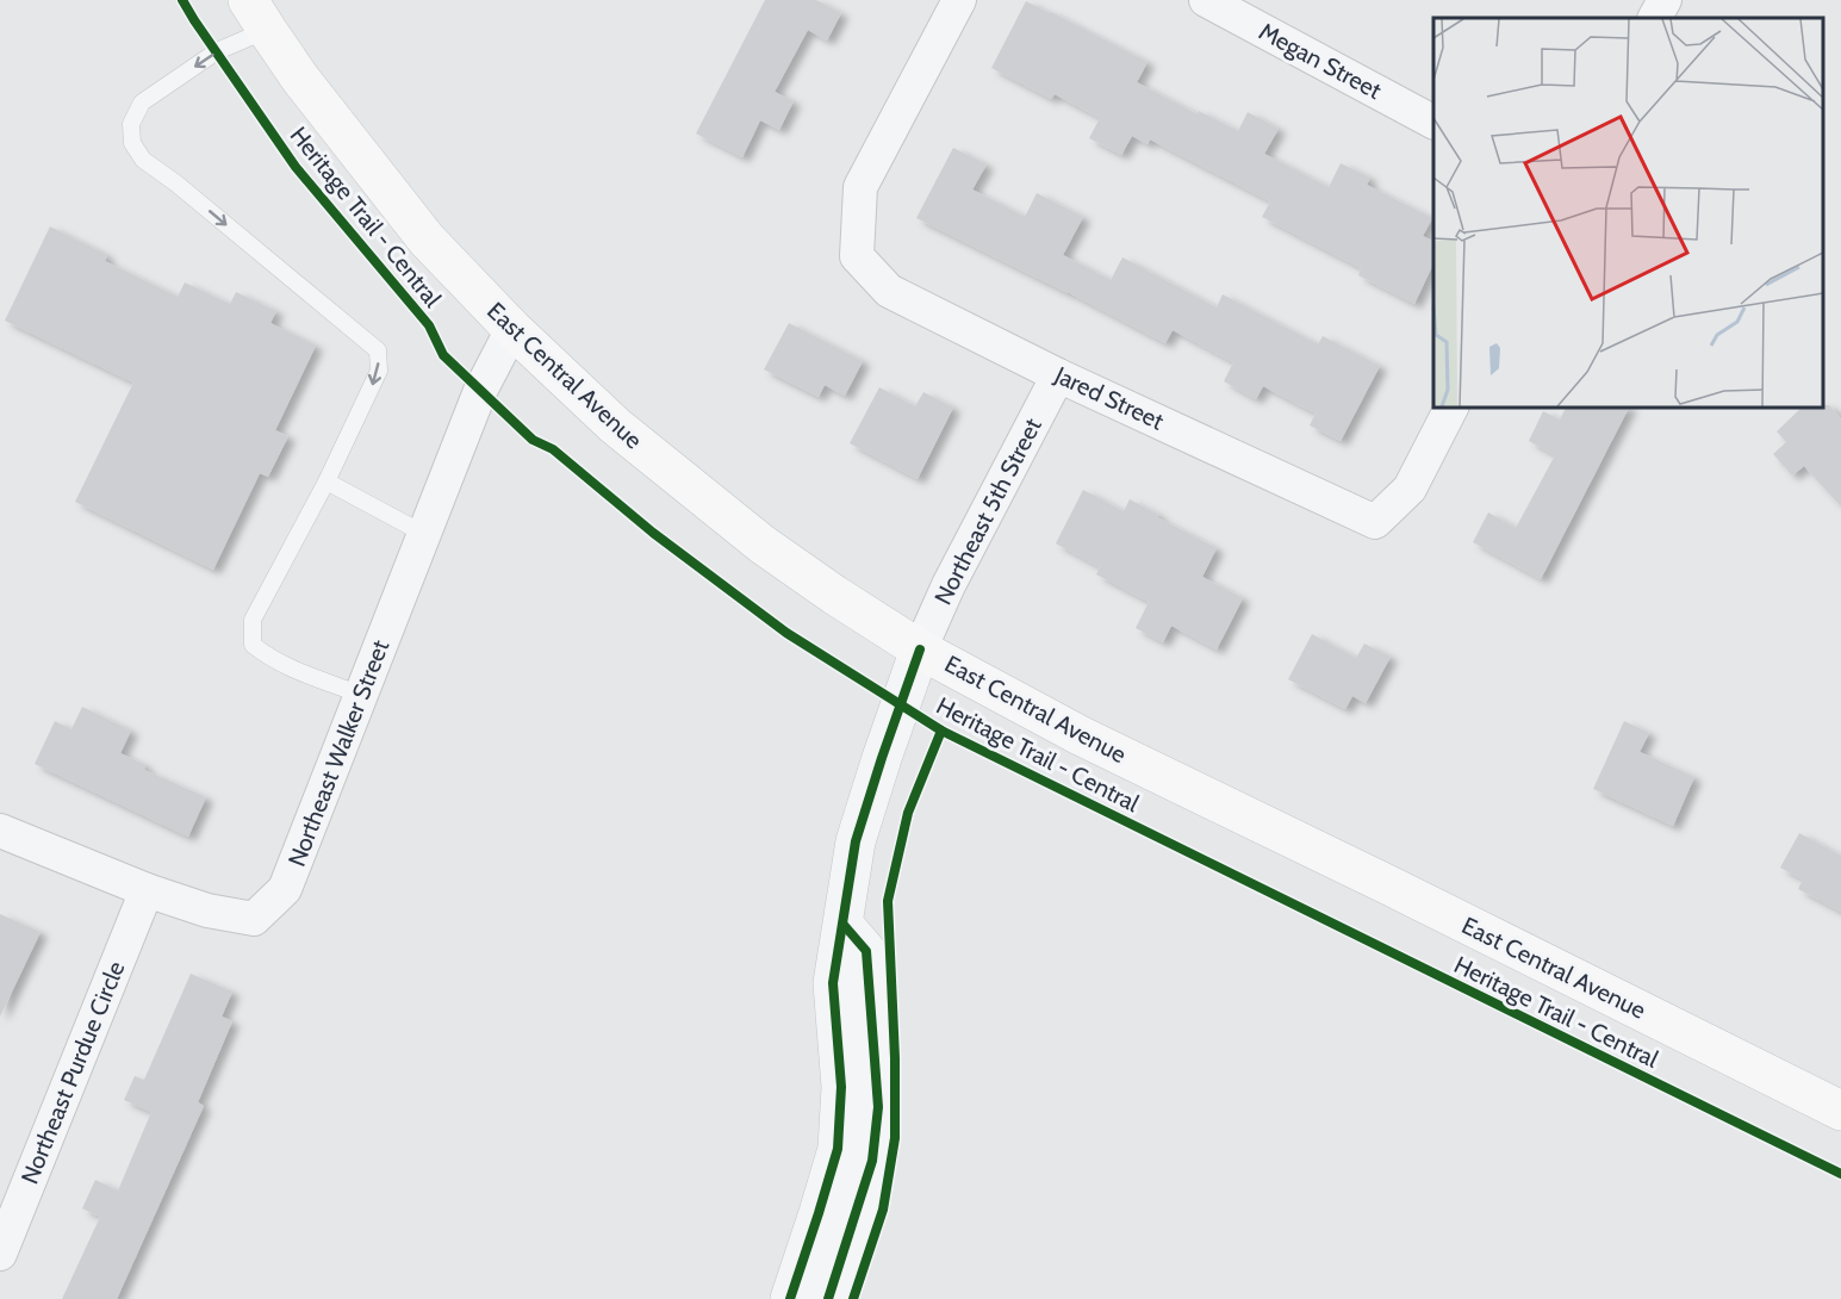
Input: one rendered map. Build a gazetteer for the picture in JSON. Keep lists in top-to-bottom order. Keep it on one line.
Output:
{"streets":{"main road":["East Central Avenue"],"street":["Megan Street","Jared Street","Northeast 5th Street","Northeast Walker Street","Northeast Purdue Circle"],"cycle path":["Heritage Trail - Central"]},"crossings":[["East Central Avenue","Northeast 5th Street"],["East Central Avenue","Northeast Walker Street"],["Jared Street","Northeast 5th Street"],["Northeast Walker Street","Northeast Purdue Circle"]]}
